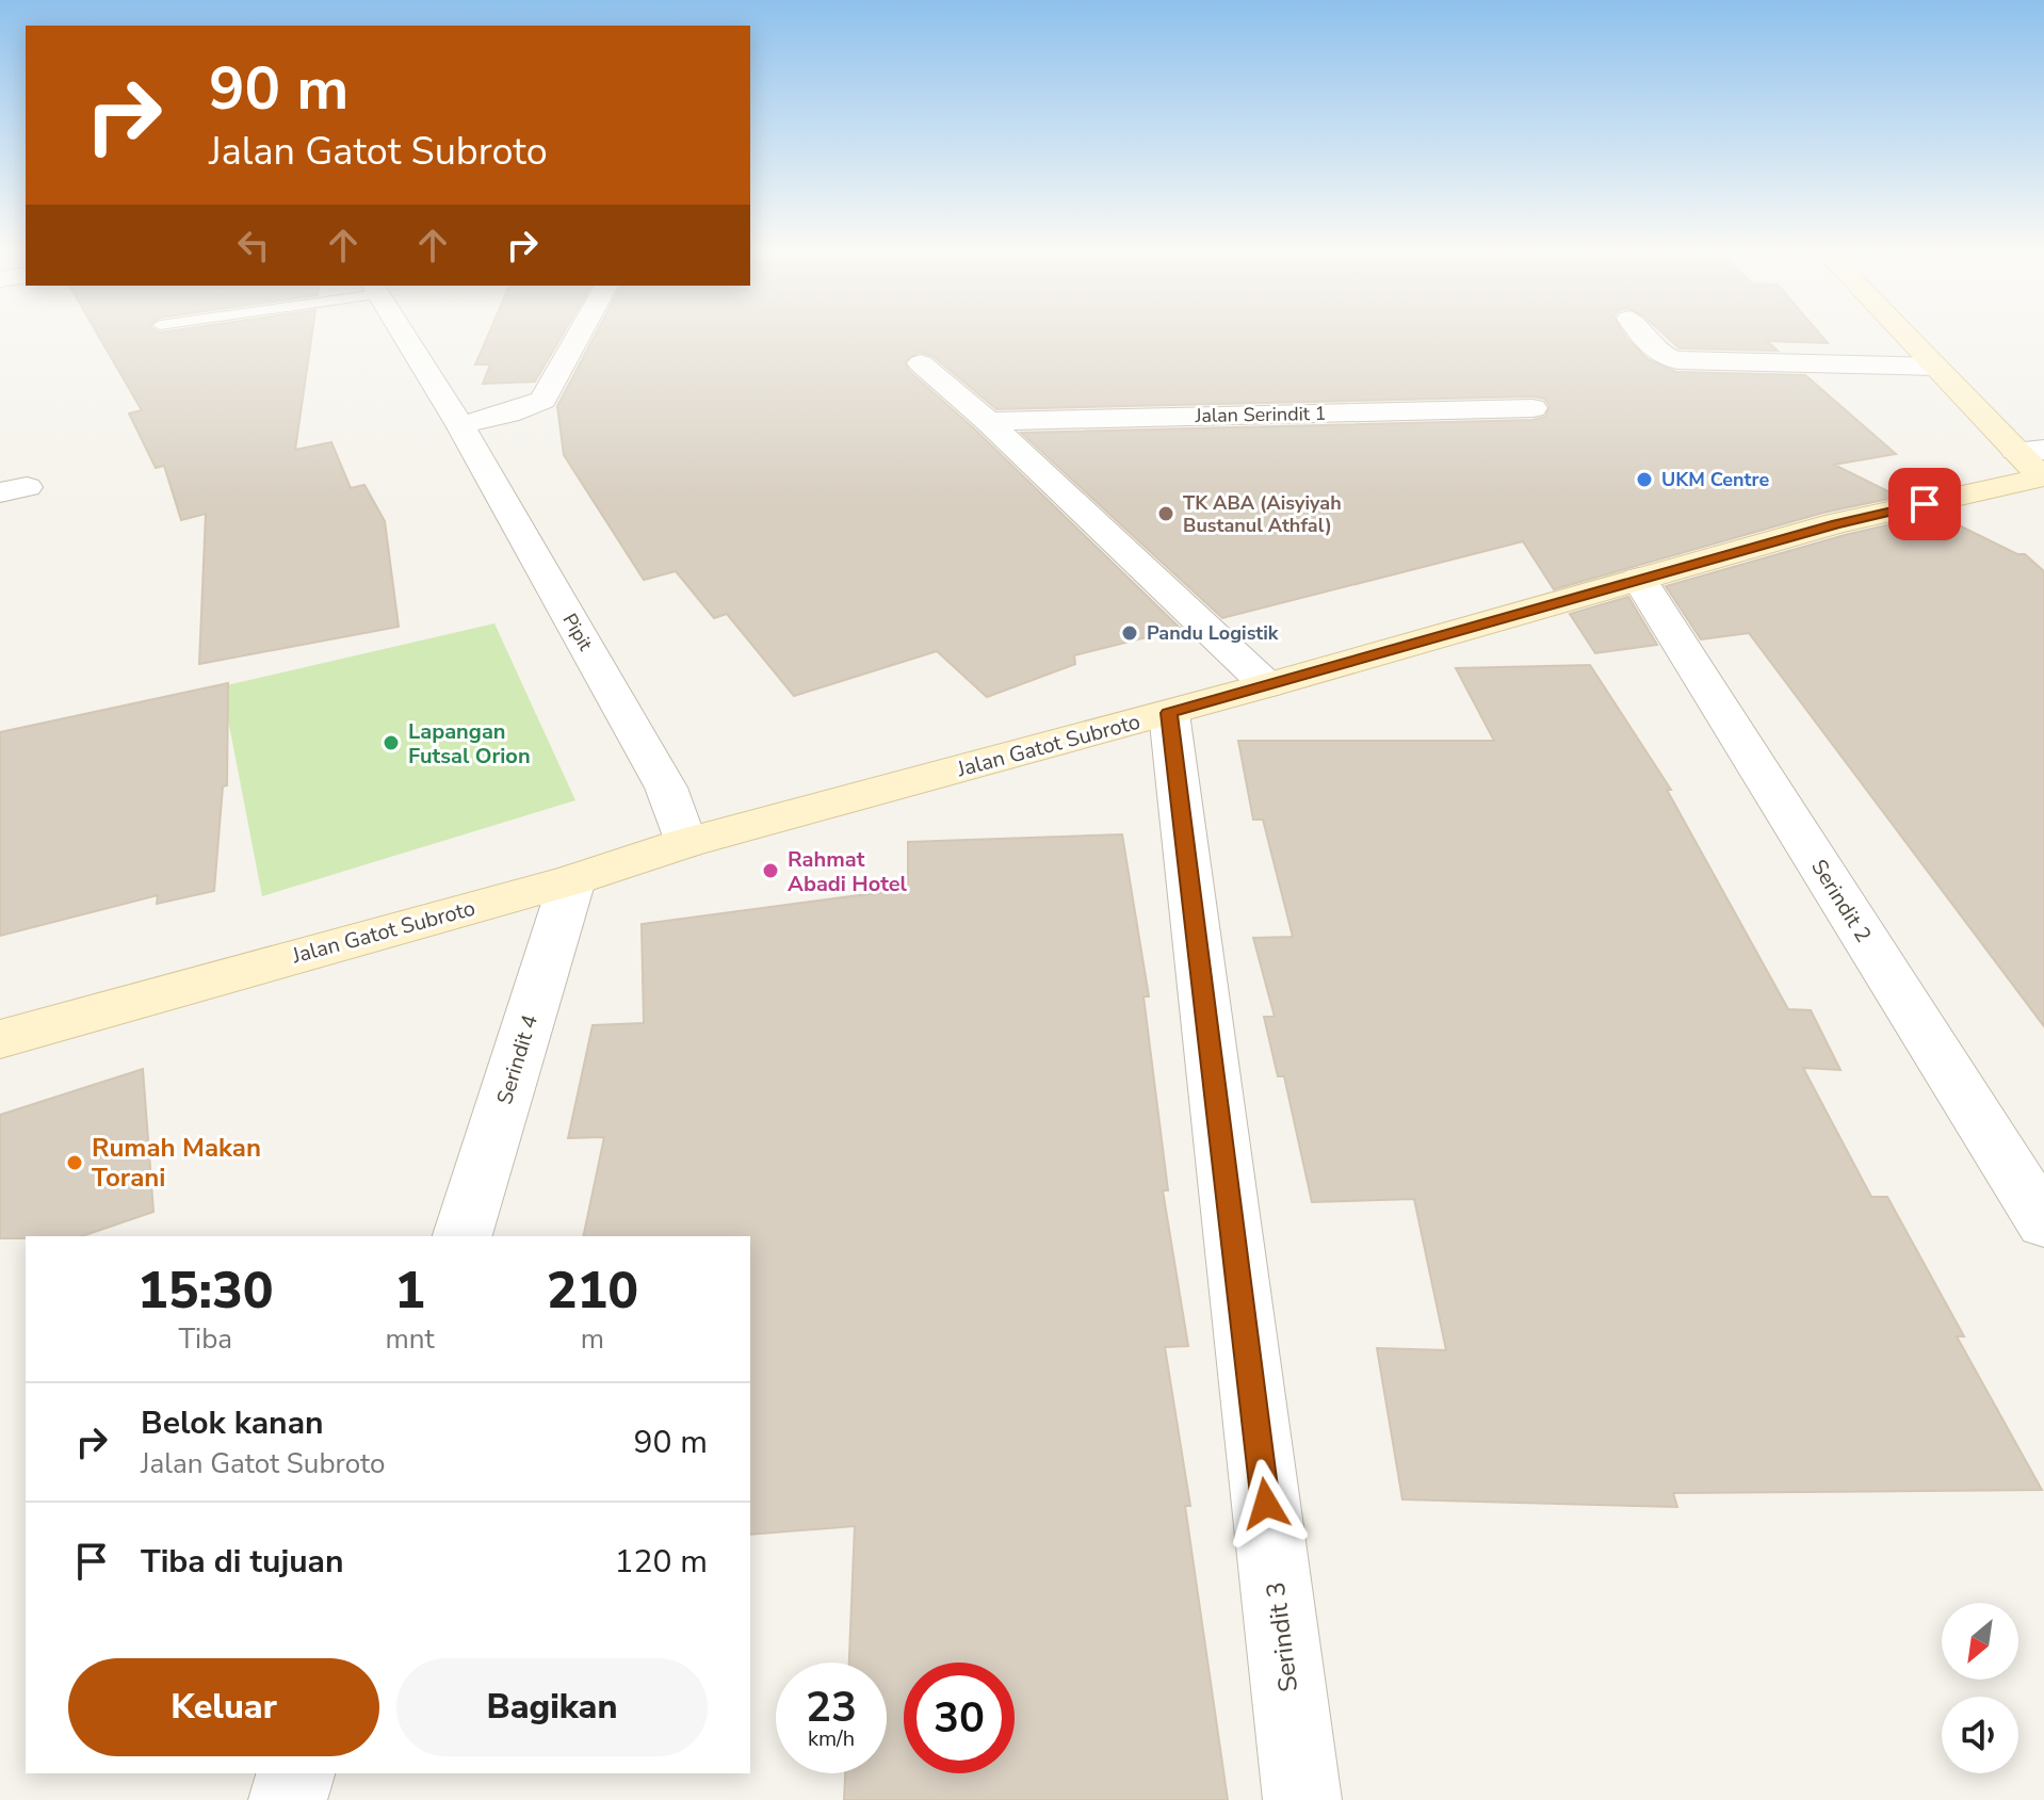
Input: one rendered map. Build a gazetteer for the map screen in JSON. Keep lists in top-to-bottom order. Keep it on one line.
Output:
{"streets":{"street":["Jalan Serindit 1","Pipit","Jalan Gatot Subroto","Serindit 2","Serindit 4","Serindit 3"]},"crossings":[["Pipit","Jalan Gatot Subroto"],["Jalan Gatot Subroto","Serindit 2"],["Jalan Gatot Subroto","Serindit 4"],["Jalan Gatot Subroto","Serindit 3"]],"places":["UKM Centre","TK ABA (Aisyiyah Bustanul Athfal)","Pandu Logistik","Lapangan Futsal Orion","Rahmat Abadi Hotel","Rumah Makan Torani"],"north":"bottom left","page":{"turn":["90 m","Jalan Gatot Subroto"],"eta":["15:30","Tiba","1","mnt","210","m"],"list":[{"name":"Belok kanan","note":"Jalan Gatot Subroto","value":"90 m"},{"name":"Tiba di tujuan","value":"120 m"}],"buttons":["Keluar","Bagikan"],"speed":"23 km/h","limit":"30"}}
